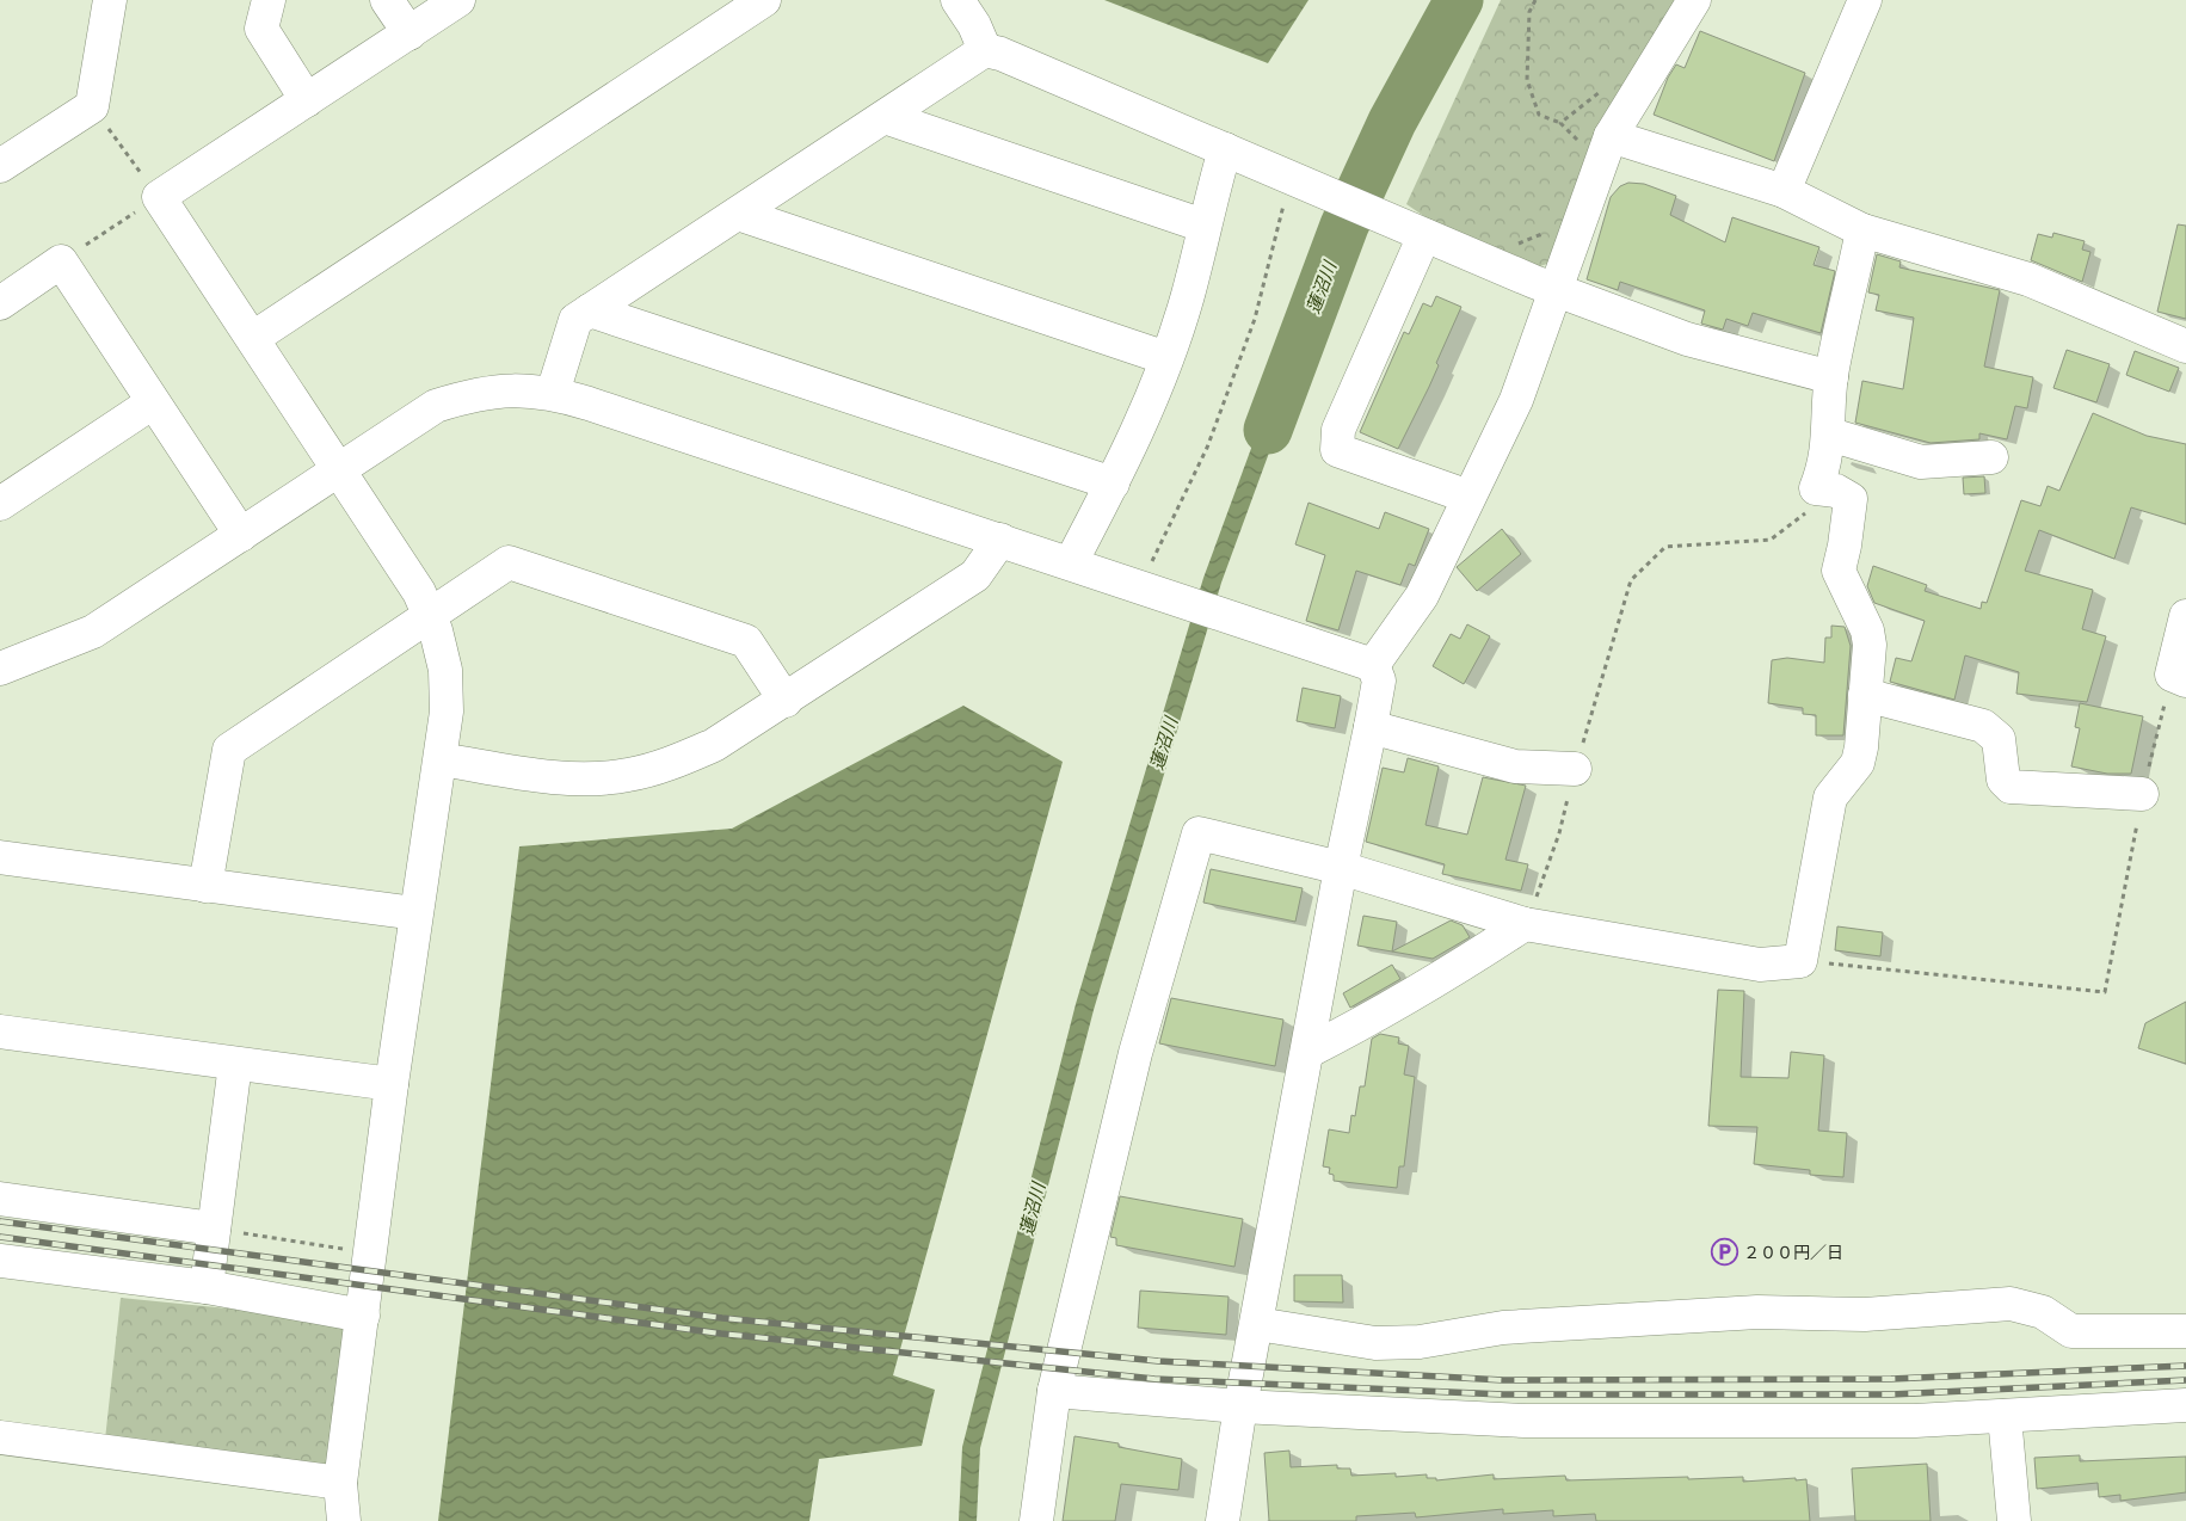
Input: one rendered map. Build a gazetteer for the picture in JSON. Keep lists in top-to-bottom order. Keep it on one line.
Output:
{"water":["蓮沼川"],"places":{"parking":["２００円／日"]}}
